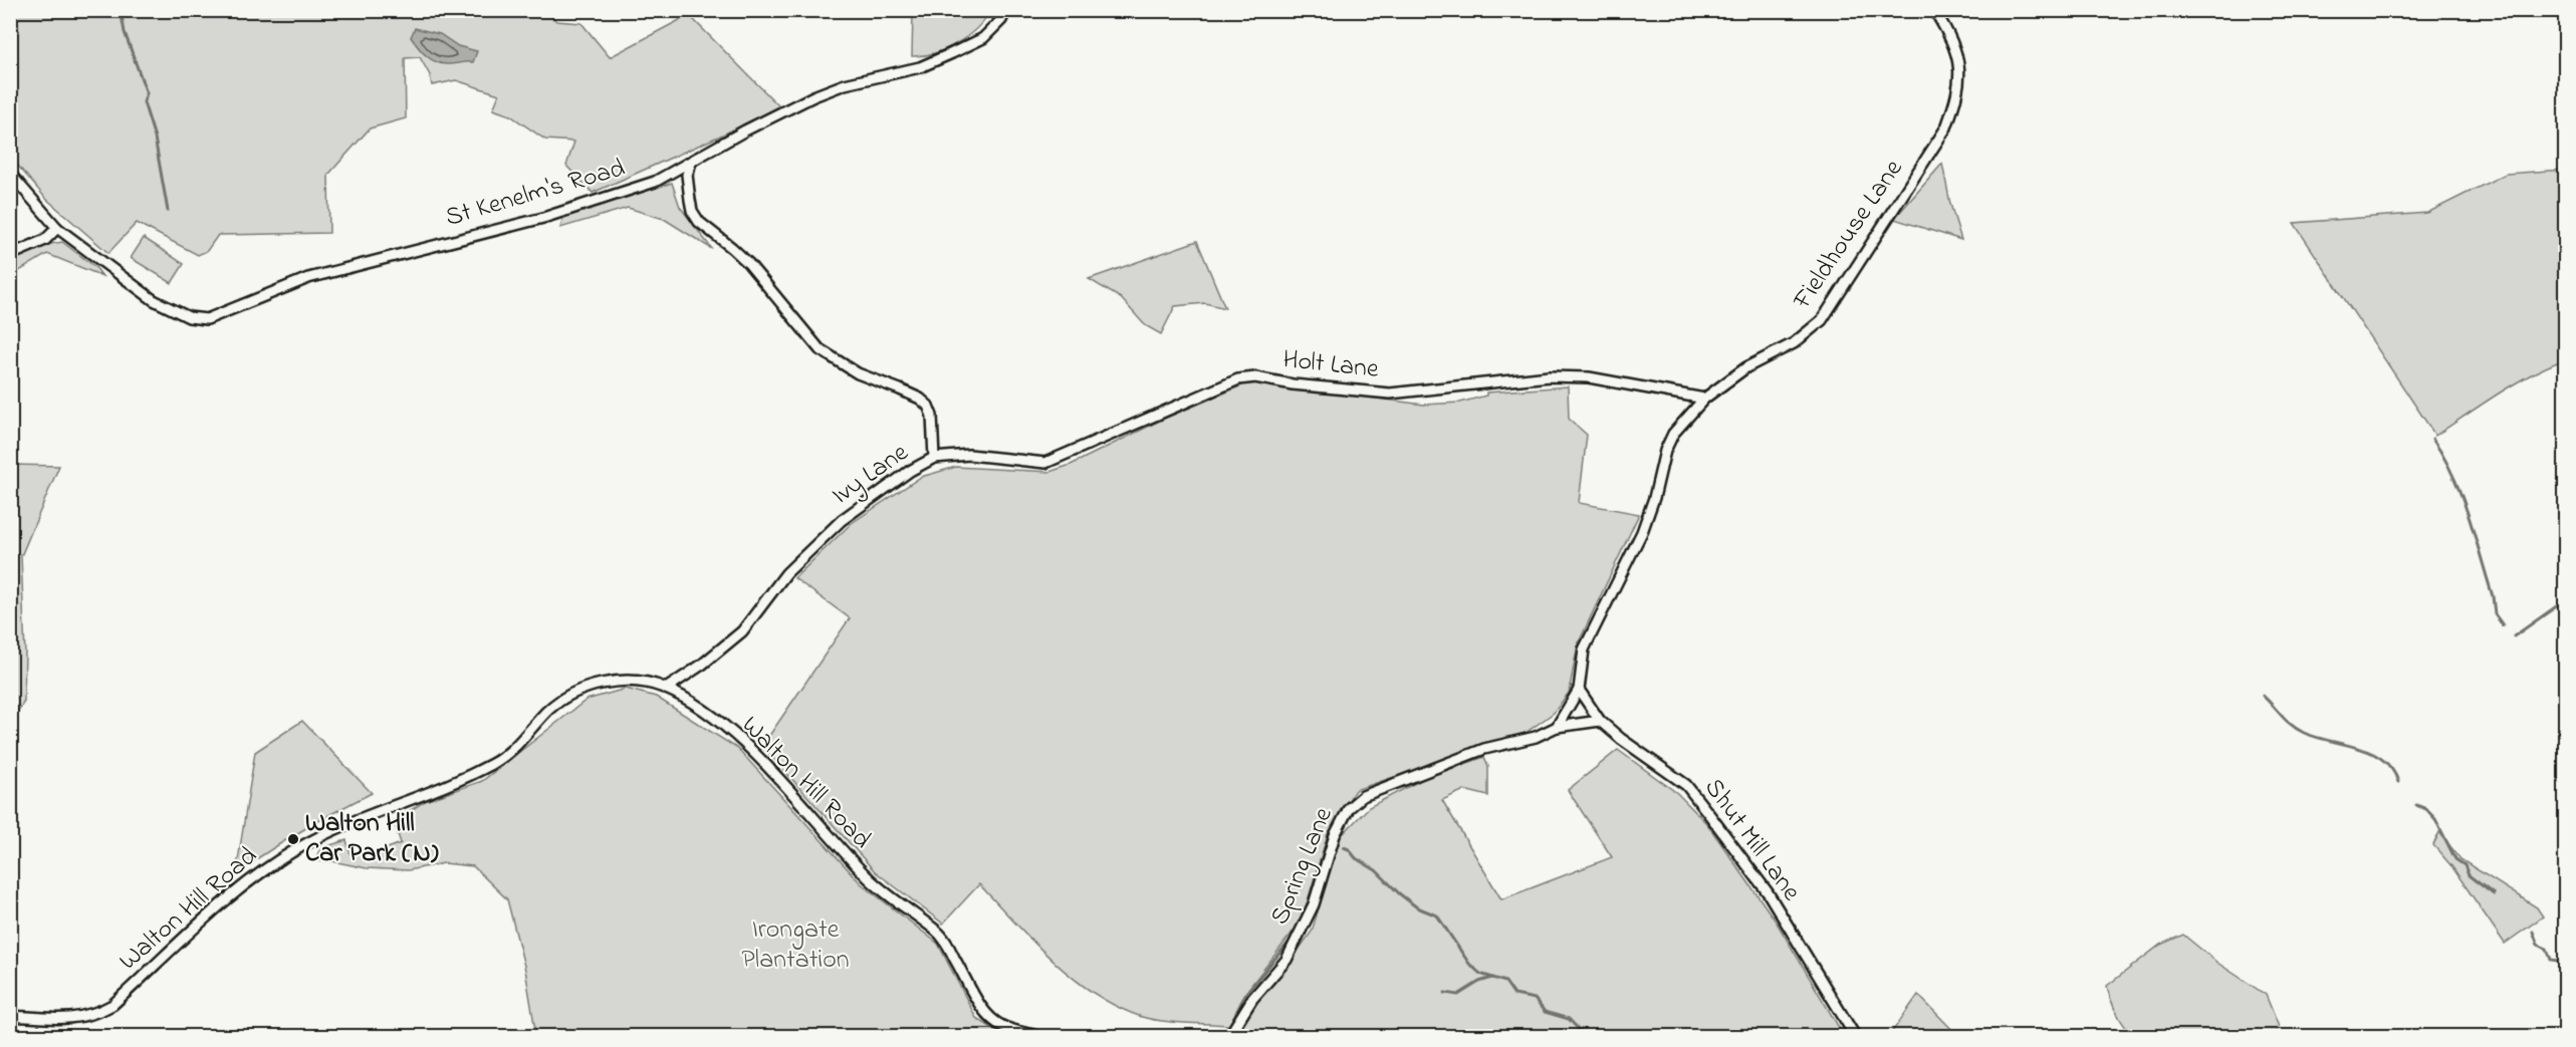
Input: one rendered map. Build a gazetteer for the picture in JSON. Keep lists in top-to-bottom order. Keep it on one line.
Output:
{"streets":{"street":["St Kenelm's Road","Fieldhouse Lane","Holt Lane","Ivy Lane","Walton Hill Road","Shut Mill Lane","Spring Lane"]},"crossings":[["St Kenelm's Road","Ivy Lane"],["Fieldhouse Lane","Holt Lane"],["Fieldhouse Lane","Shut Mill Lane"],["Holt Lane","Ivy Lane"],["Ivy Lane","Walton Hill Road"],["Shut Mill Lane","Spring Lane"]],"parks":["Irongate Plantation"],"places":["Walton Hill Car Park (N)"]}
